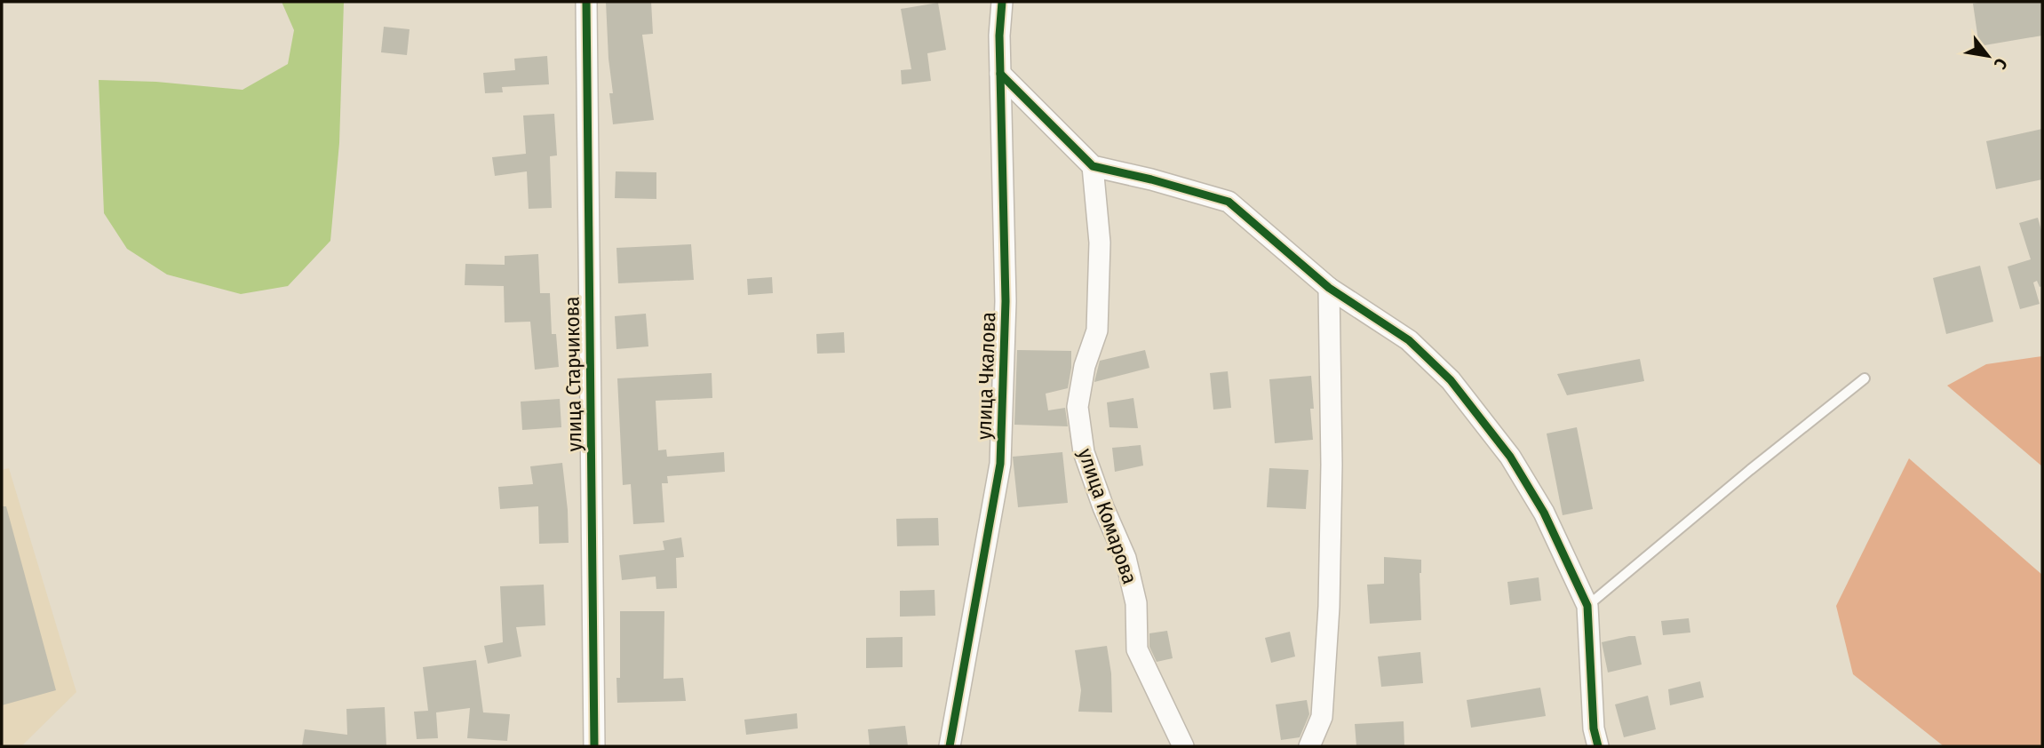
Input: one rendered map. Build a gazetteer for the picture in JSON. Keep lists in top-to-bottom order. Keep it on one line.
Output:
{"streets":{"street":["улица Старчикова","улица Чкалова","улица Комарова"]},"north":"bottom right"}
